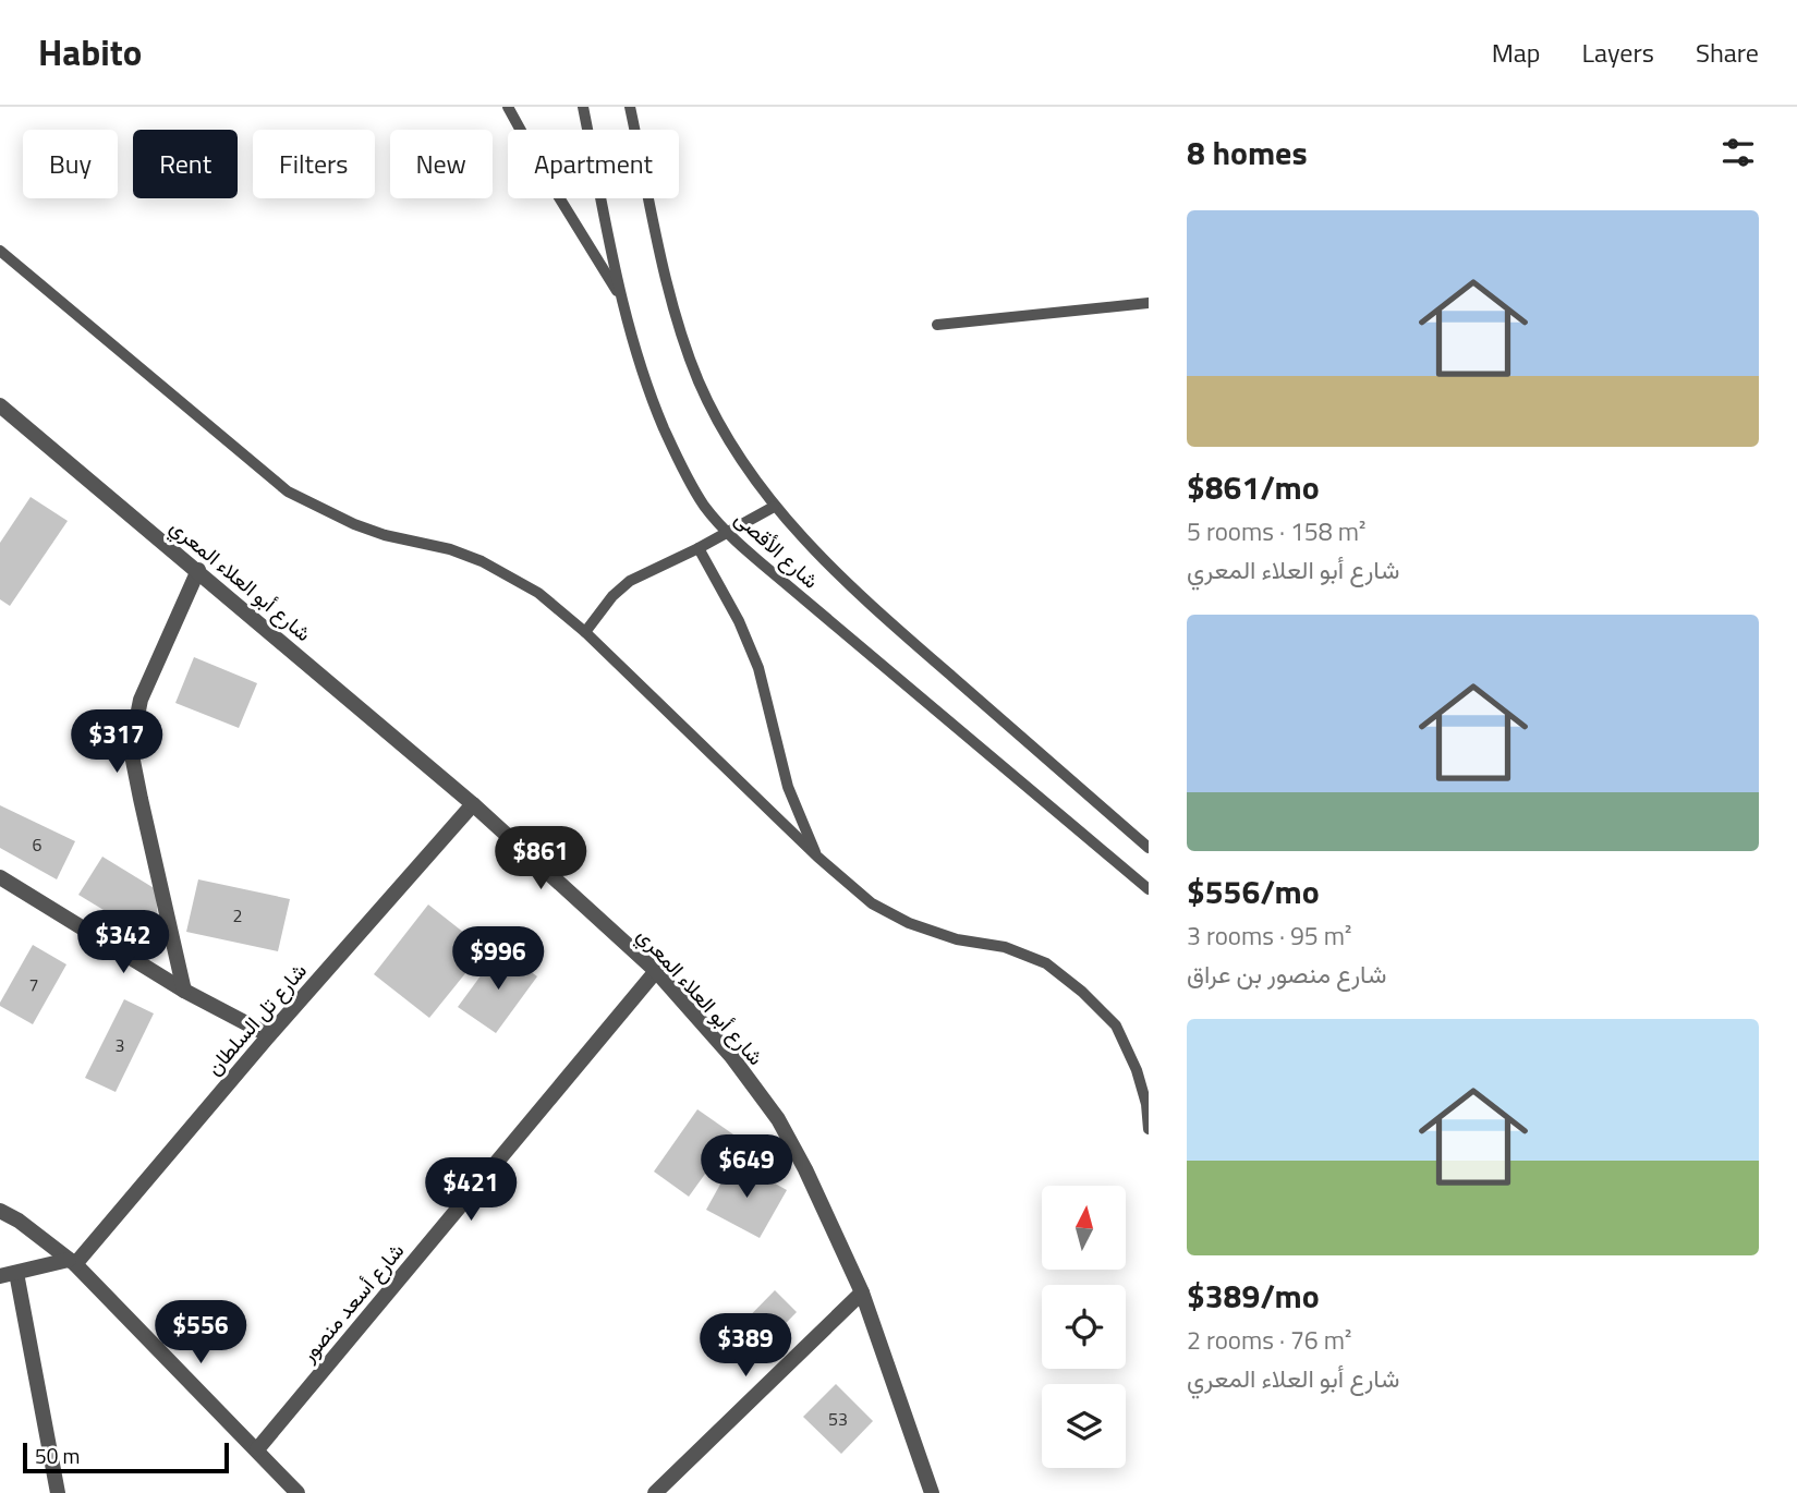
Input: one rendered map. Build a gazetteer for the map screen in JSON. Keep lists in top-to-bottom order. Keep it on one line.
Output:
{"streets":{"street":["شارع أبو العلاء المعري","شارع تل السلطان","شارع أسعد منصور"],"lane":["شارع الأقصى"]},"crossings":[["شارع أبو العلاء المعري","شارع تل السلطان"],["شارع أبو العلاء المعري","شارع أسعد منصور"]],"house_numbers":["6","2","7","3","53"],"scale_bar":"50 m","north":"top","page":{"header":"Habito","nav":["Map","Layers","Share"],"heading":"8 homes","chip":["Buy","Rent","Filters","New","Apartment"],"list":[{"name":"$861/mo","note":"5 rooms · 158 m² · شارع أبو العلاء المعري"},{"name":"$556/mo","note":"3 rooms · 95 m² · شارع منصور بن عراق"},{"name":"$389/mo","note":"2 rooms · 76 m² · شارع أبو العلاء المعري"}],"price":["$317","$861","$342","$996","$649","$421","$556","$389"],"scale":"50 m"}}
